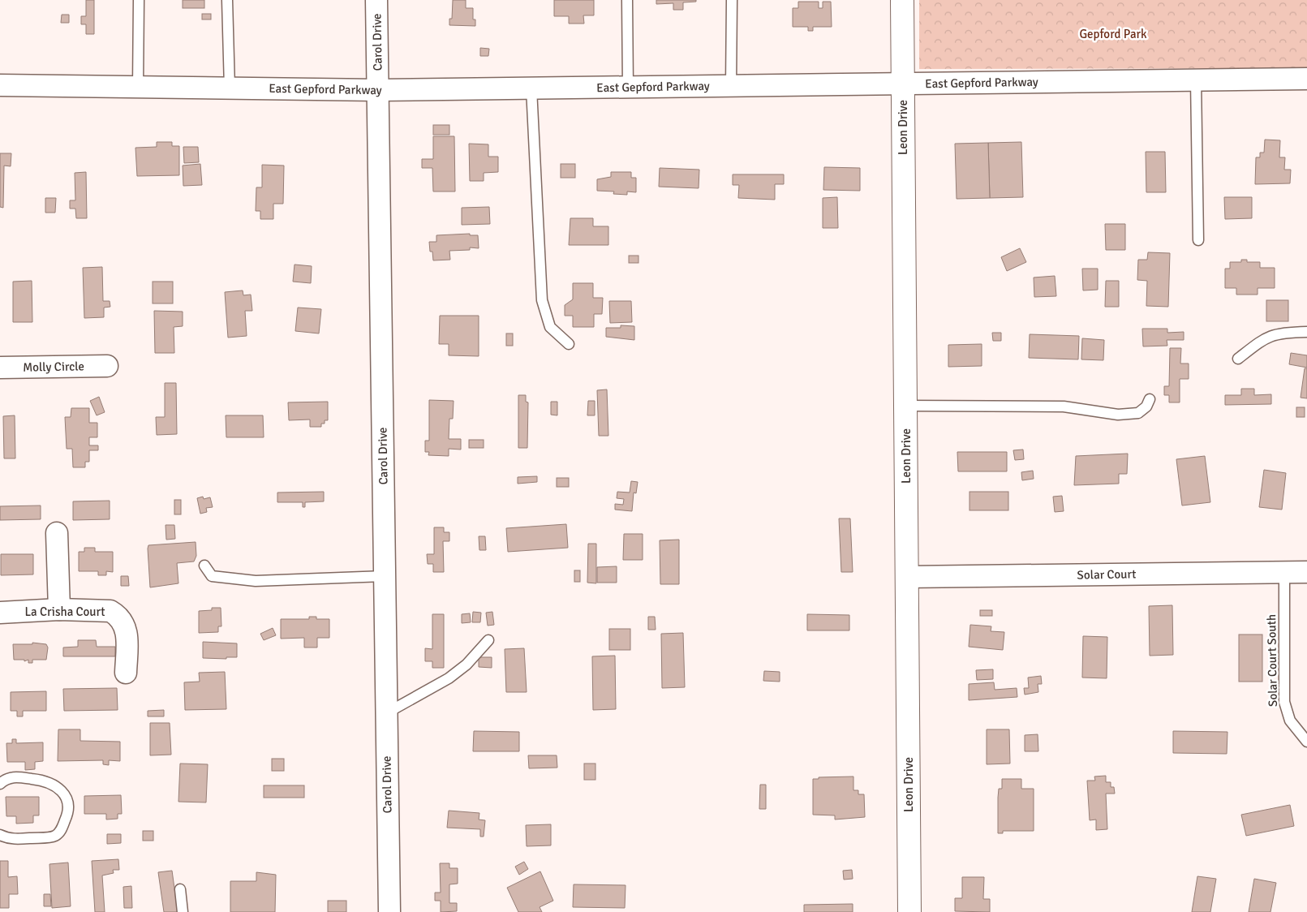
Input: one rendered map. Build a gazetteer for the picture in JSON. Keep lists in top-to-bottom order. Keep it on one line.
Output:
{"streets":{"street":["Carol Drive","East Gepford Parkway","Leon Drive","Molly Circle","Solar Court","La Crisha Court"],"lane":["Solar Court South"]},"crossings":[["Carol Drive","East Gepford Parkway"],["East Gepford Parkway","Leon Drive"],["Leon Drive","Solar Court"],["Solar Court","Solar Court South"]],"parks":["Gepford Park"]}
